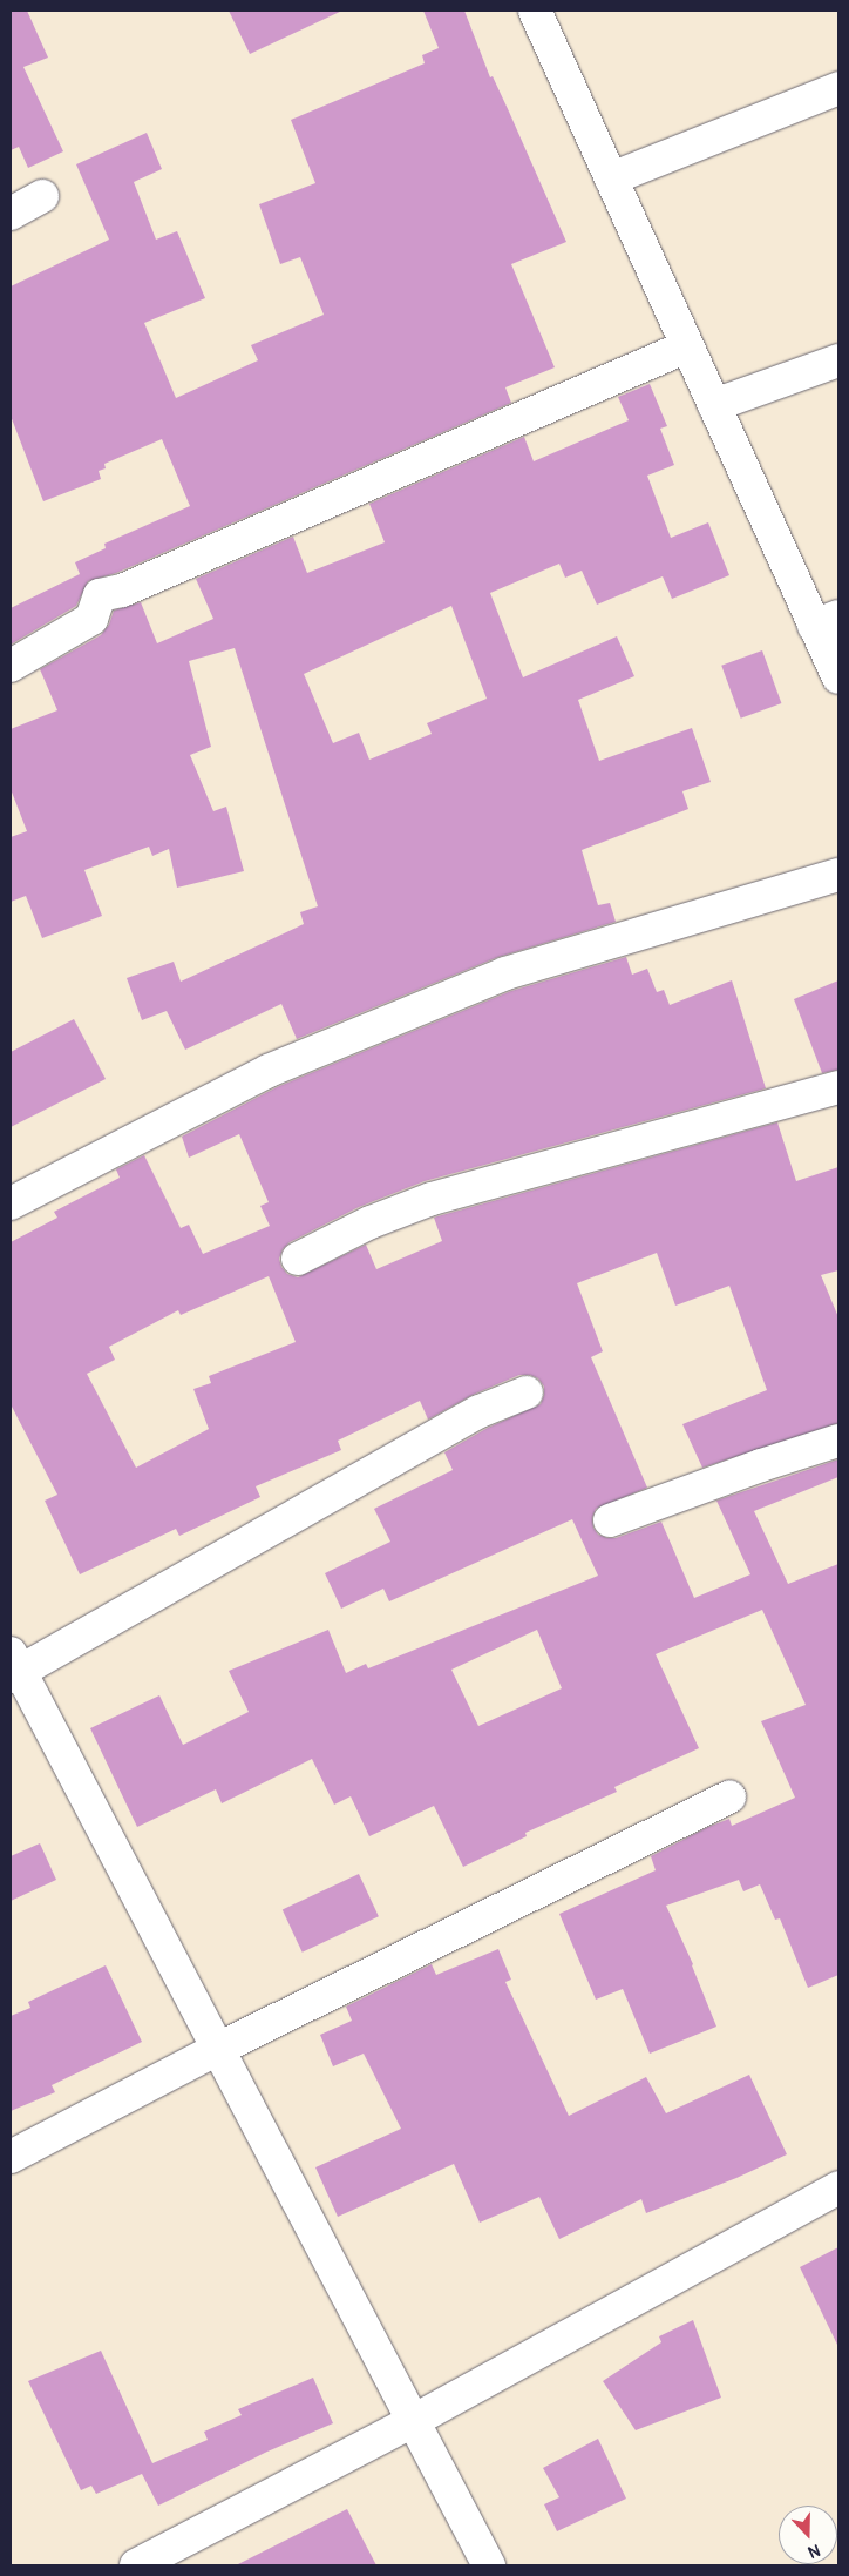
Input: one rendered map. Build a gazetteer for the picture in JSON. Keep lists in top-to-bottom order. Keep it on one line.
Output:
{"north":"bottom"}
